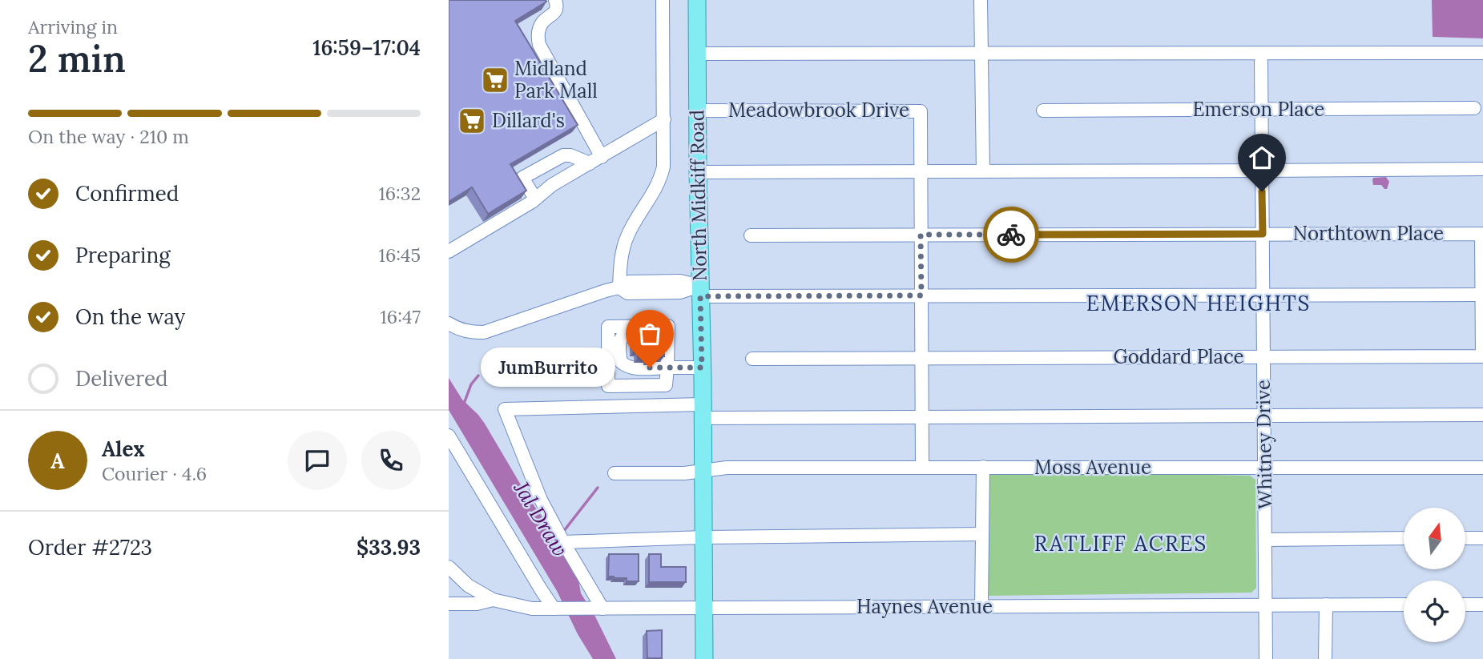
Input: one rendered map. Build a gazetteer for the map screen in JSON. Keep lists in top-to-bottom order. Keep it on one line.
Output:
{"streets":{"main road":["North Midkiff Road"],"street":["Emerson Place","Meadowbrook Drive","Northtown Place","Goddard Place","Whitney Drive","Moss Avenue","Haynes Avenue"]},"crossings":[["Emerson Place","Whitney Drive"],["Meadowbrook Drive","North Midkiff Road"],["Meadowbrook Drive","Northtown Place"],["Meadowbrook Drive","Goddard Place"],["Meadowbrook Drive","Moss Avenue"],["North Midkiff Road","Moss Avenue"],["North Midkiff Road","Haynes Avenue"],["Northtown Place","Goddard Place"],["Northtown Place","Whitney Drive"],["Goddard Place","Whitney Drive"],["Whitney Drive","Moss Avenue"],["Whitney Drive","Haynes Avenue"]],"districts":["EMERSON HEIGHTS","RATLIFF ACRES"],"water":["Jal Draw"],"places":{"supermarket":["Midland Park Mall","Dillard's"],"other":["JumBurrito"]},"north":"top","page":{"heading":["2 min","Arriving in","16:59–17:04"],"panel":["Alex","Courier · 4.6","Order #2723","$33.93"],"bar":"On the way · 210 m","list":[["Confirmed","16:32"],["Preparing","16:45"],["On the way","16:47"],"Delivered"],"bubble":"JumBurrito","round":"A"}}
